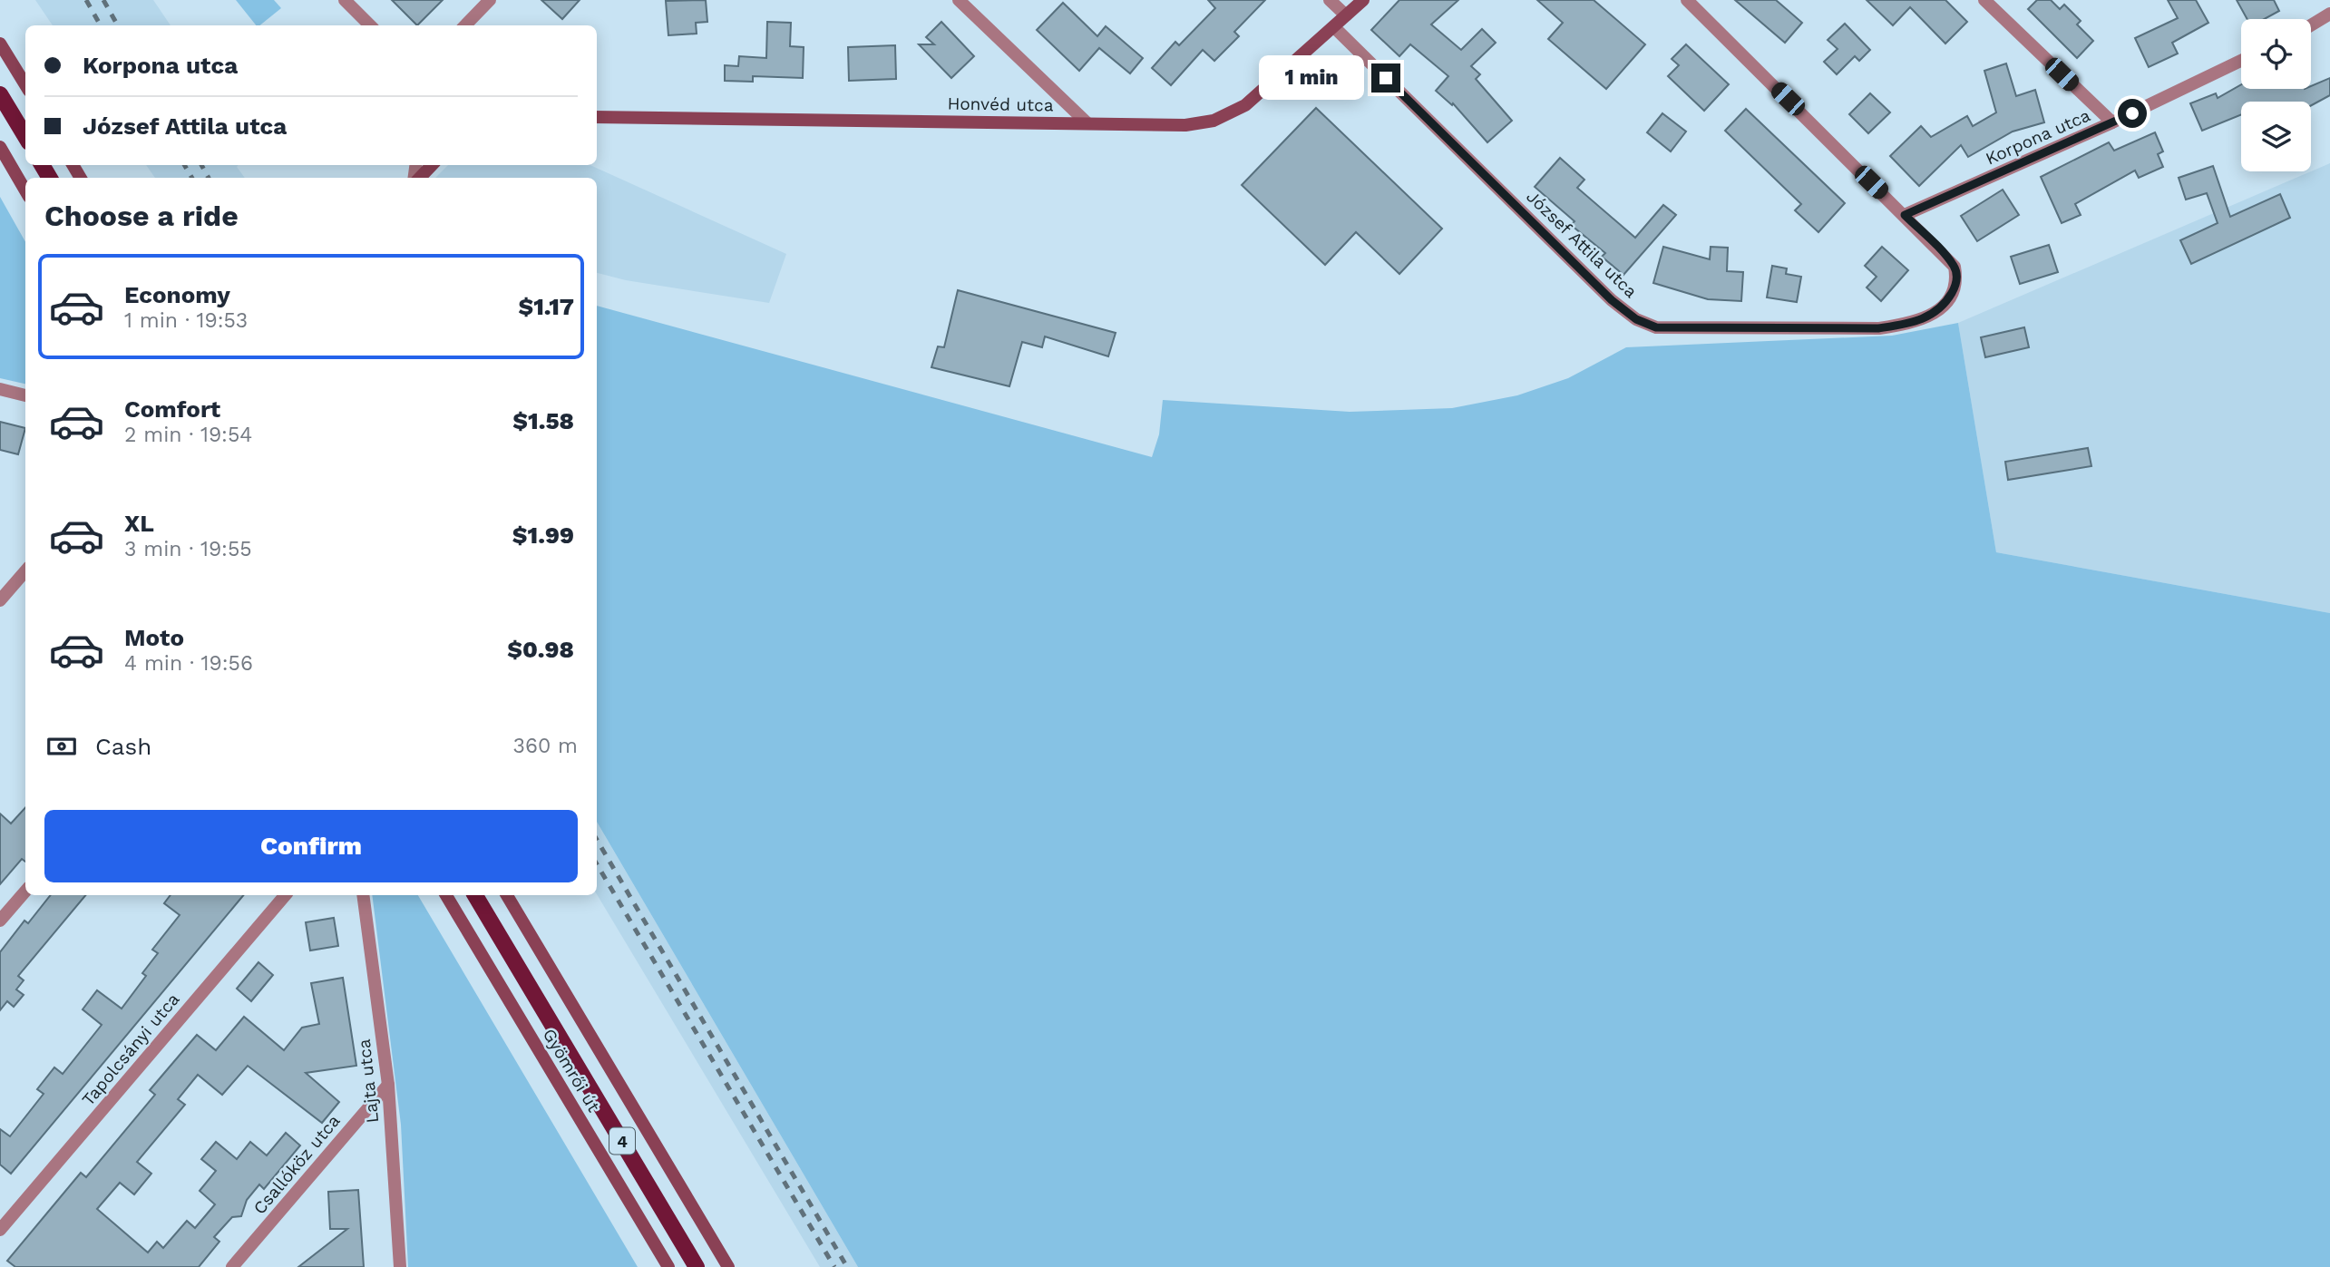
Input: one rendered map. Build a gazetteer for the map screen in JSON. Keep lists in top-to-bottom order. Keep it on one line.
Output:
{"streets":{"main road":["4"],"street":["Honvéd utca","Korpona utca","József Attila utca","Tapolcsányi utca","Gyömrői út","Lajta utca","Csallóköz utca"]},"crossings":[["Honvéd utca","József Attila utca"],["Korpona utca","József Attila utca"],["Lajta utca","Csallóköz utca"]],"page":{"banner":["Korpona utca","József Attila utca"],"bubble":"1 min","heading":"Choose a ride","list":[{"name":"Economy","note":"1 min · 19:53","value":"$1.17"},{"name":"Comfort","note":"2 min · 19:54","value":"$1.58"},{"name":"XL","note":"3 min · 19:55","value":"$1.99"},{"name":"Moto","note":"4 min · 19:56","value":"$0.98"}],"pay":["Cash","360 m"],"buttons":"Confirm"}}
